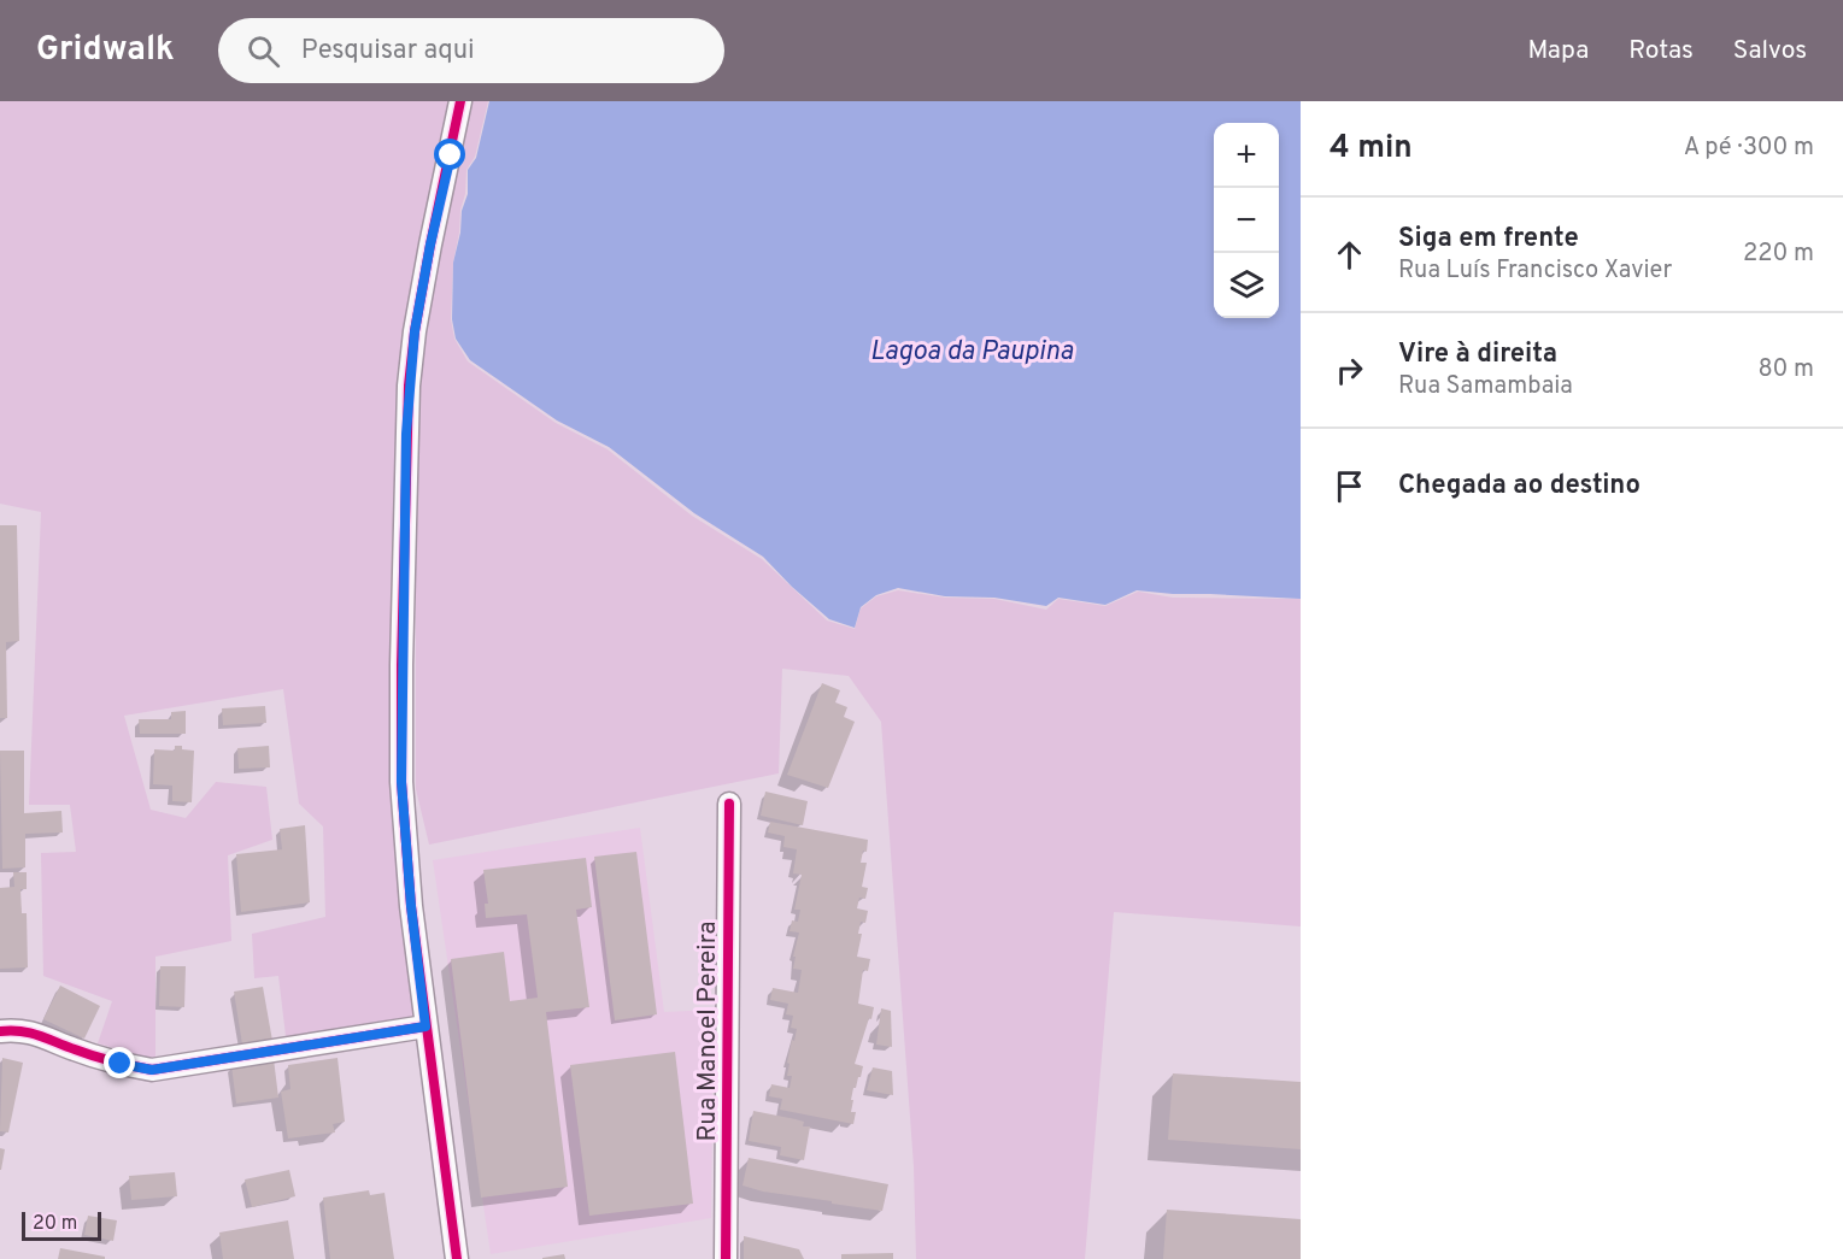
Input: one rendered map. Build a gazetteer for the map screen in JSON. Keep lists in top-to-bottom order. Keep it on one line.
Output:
{"streets":{"street":["Rua Manoel Pereira"]},"water":["Lagoa da Paupina"],"scale_bar":"20 m","page":{"header":"Gridwalk","search":"Pesquisar aqui","nav":["Mapa","Rotas","Salvos"],"heading":["4 min","A pé · 300 m"],"map_buttons":["+","−"],"list":[["Siga em frente","Rua Luís Francisco Xavier","220 m"],["Vire à direita","Rua Samambaia","80 m"],"Chegada ao destino"],"scale":"20 m"}}
